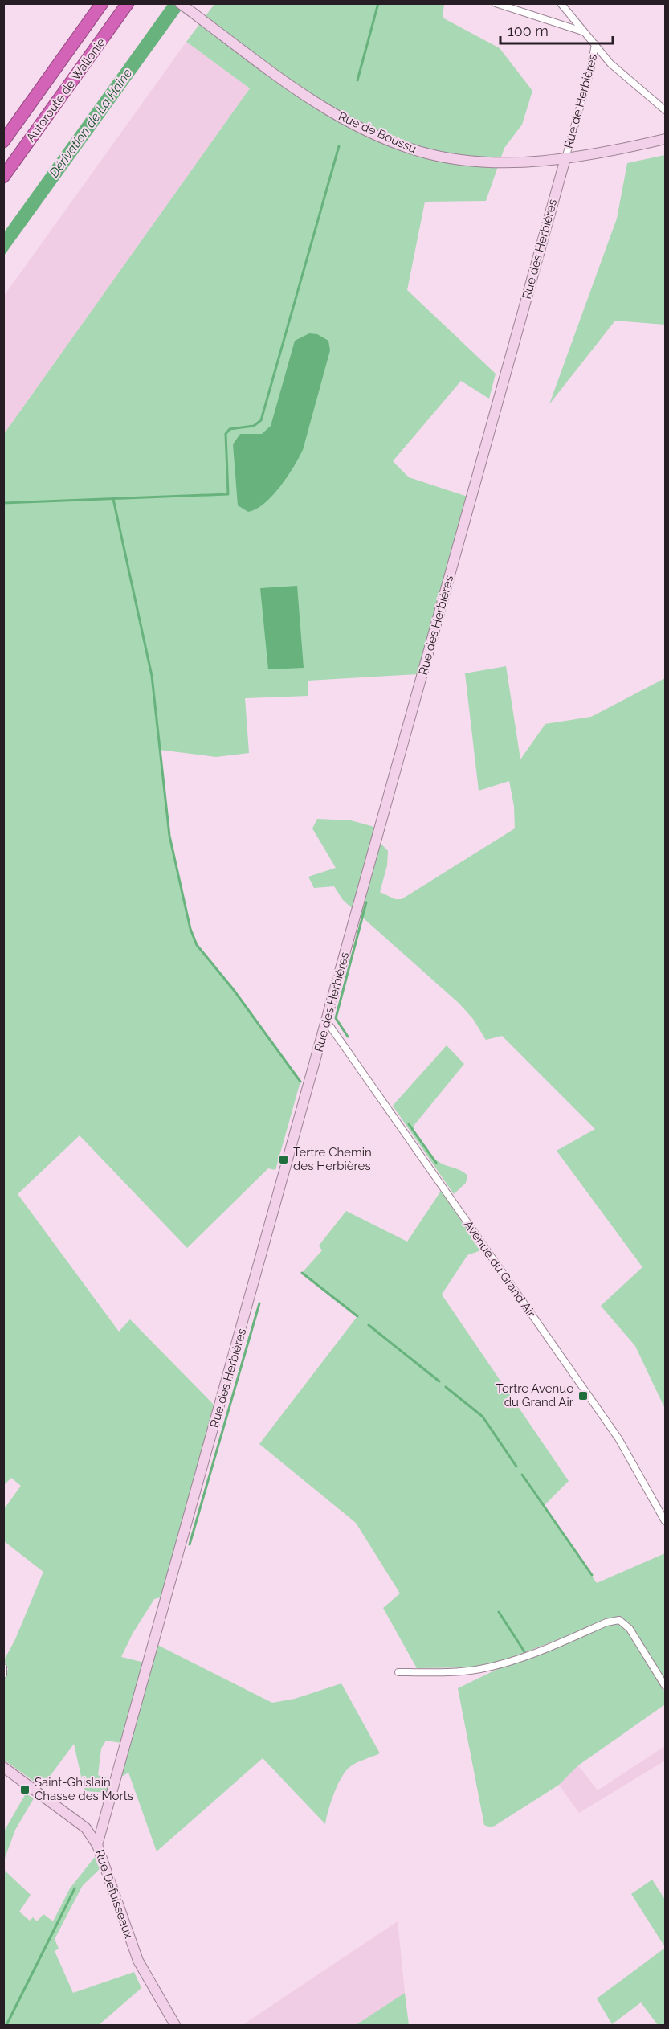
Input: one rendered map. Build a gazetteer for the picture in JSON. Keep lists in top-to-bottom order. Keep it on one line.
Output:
{"streets":{"highway":["Autoroute de Wallonie"],"street":["Rue de Herbières","Rue de Boussu","Rue des Herbières","Avenue du Grand Air","Rue Defuisseaux"]},"crossings":[["Rue de Herbières","Rue de Boussu"],["Rue de Herbières","Rue des Herbières"],["Rue de Boussu","Rue des Herbières"],["Rue des Herbières","Avenue du Grand Air"],["Rue des Herbières","Rue Defuisseaux"]],"water":["Dérivation de La Haine"],"places":{"transit":["Tertre Chemin des Herbières","Tertre Avenue du Grand Air","Saint-Ghislain Chasse des Morts"]},"scale_bar":"100 m"}
